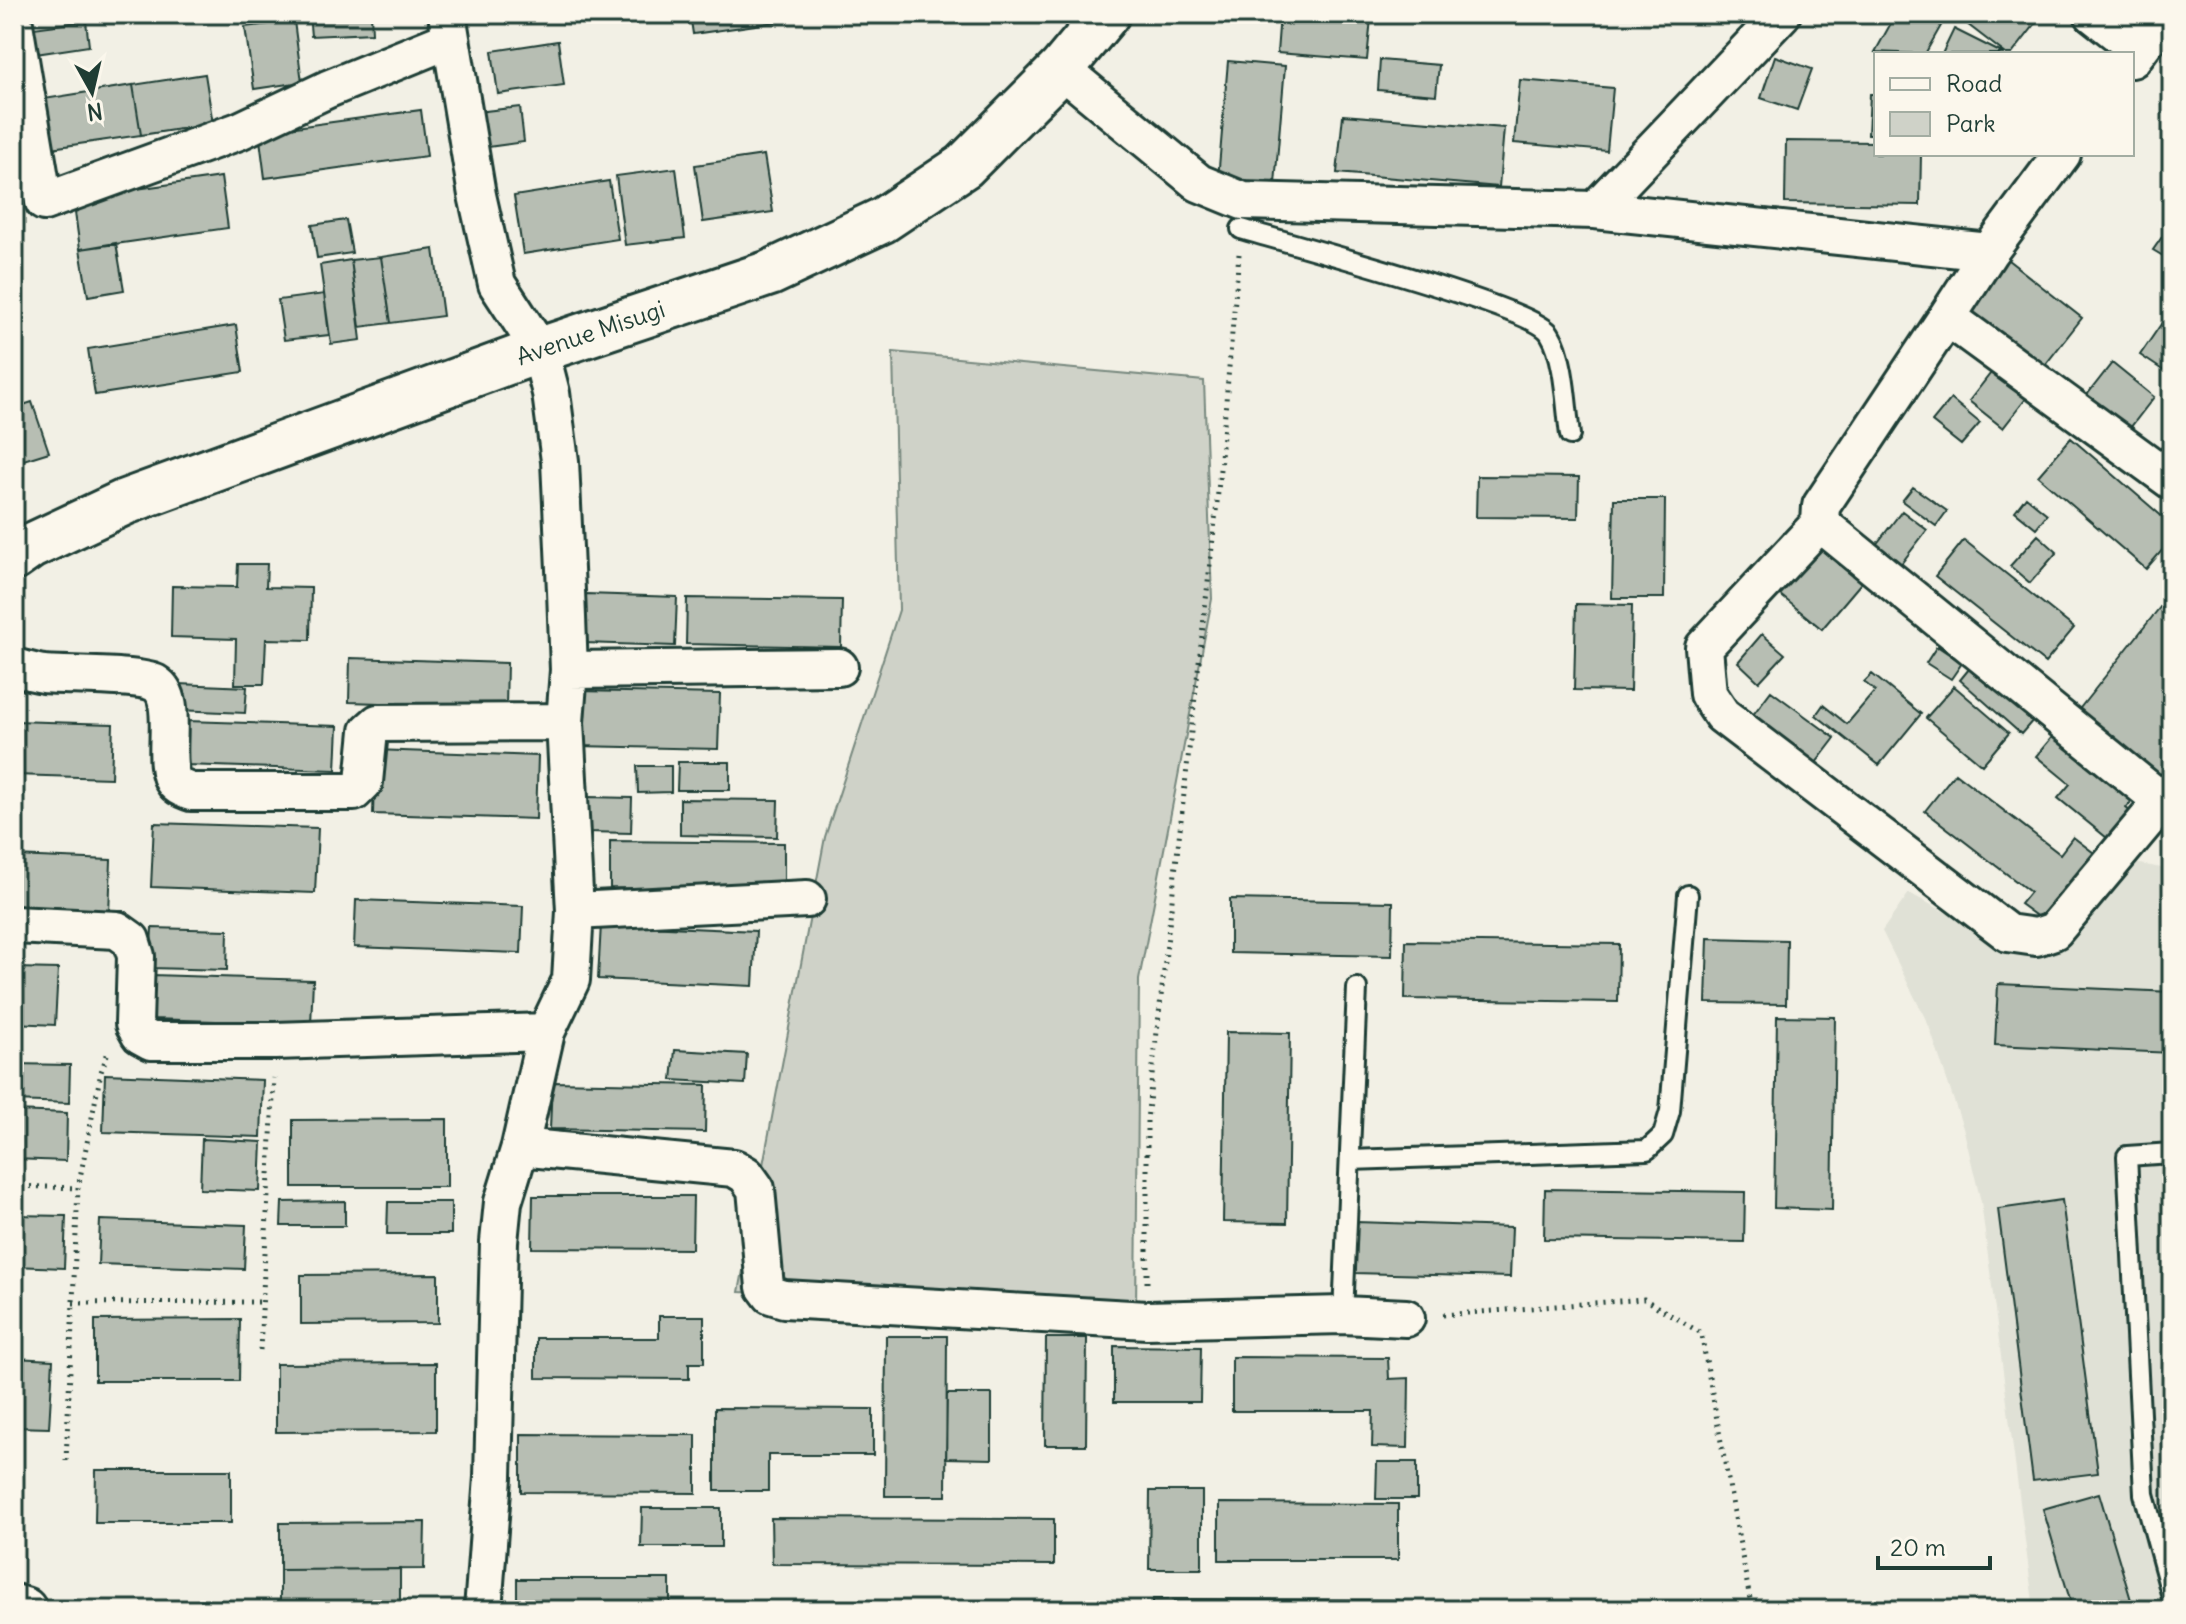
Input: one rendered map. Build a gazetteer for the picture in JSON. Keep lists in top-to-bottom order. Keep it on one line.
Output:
{"streets":{"street":["Avenue Misugi"]},"legend":["Road","Park"],"scale_bar":"20 m","north":"bottom"}
